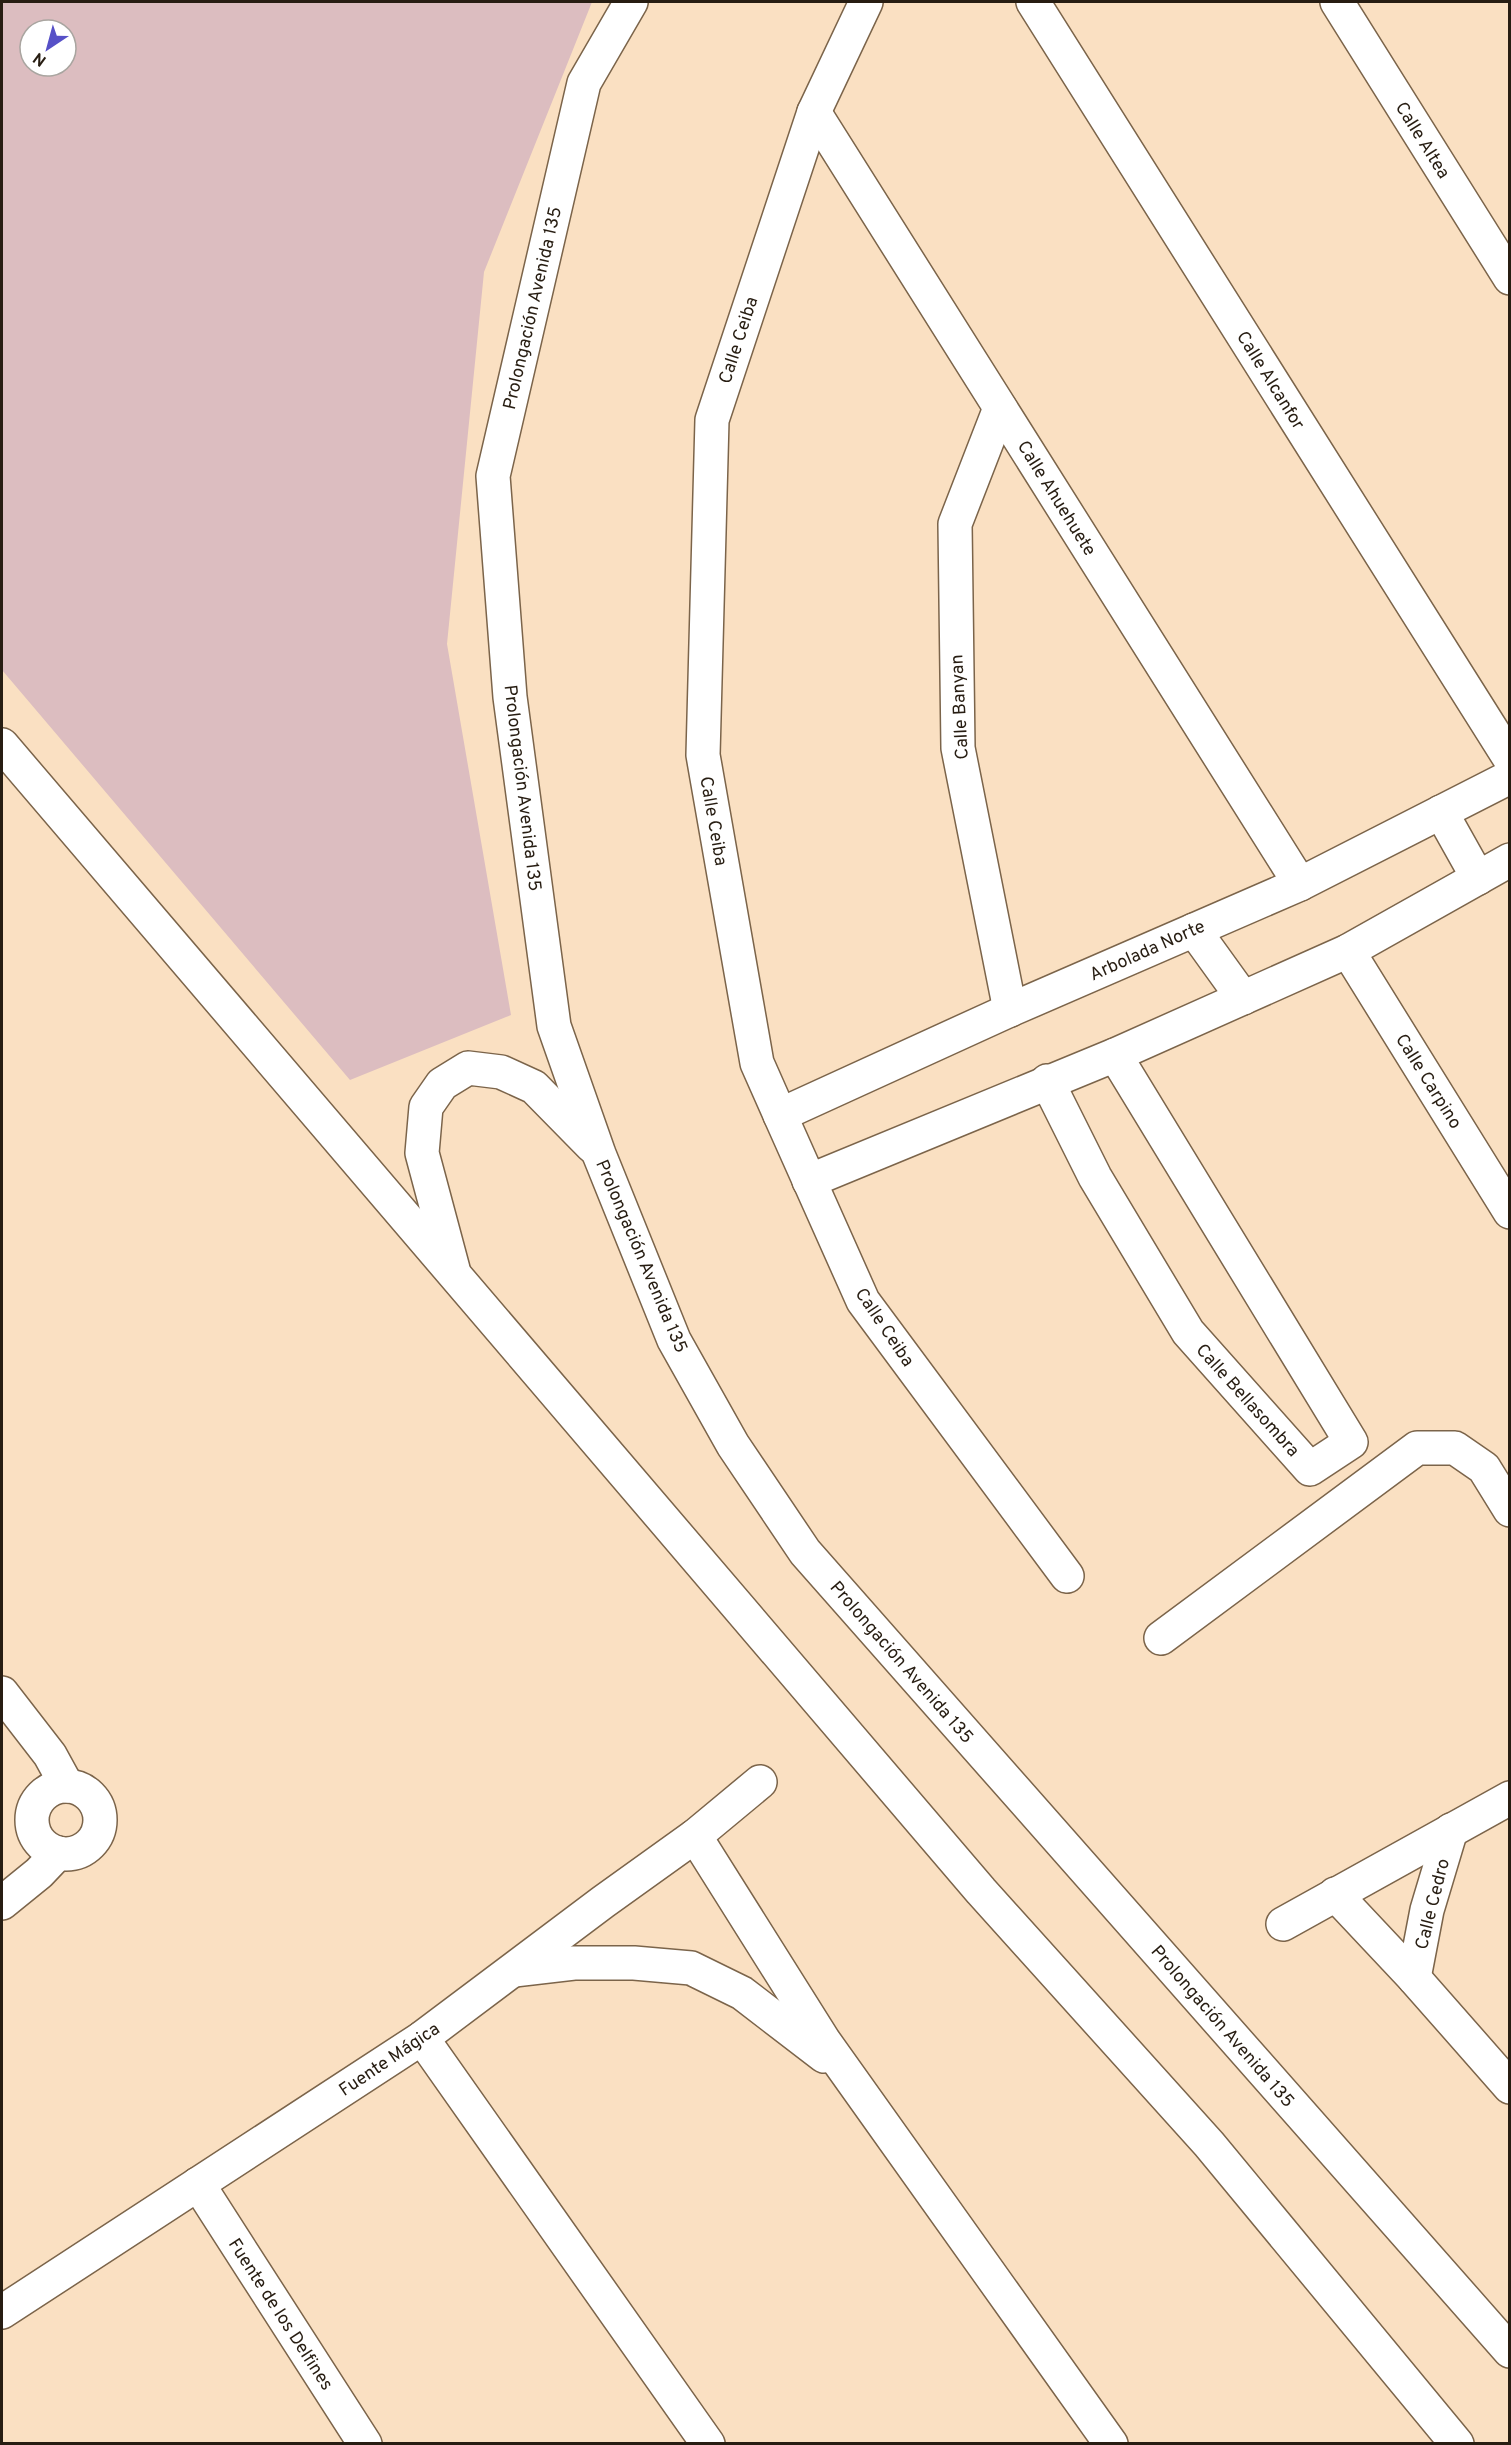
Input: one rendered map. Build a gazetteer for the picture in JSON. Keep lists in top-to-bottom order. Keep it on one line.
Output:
{"streets":{"street":["Calle Altea","Prolongación Avenida 135","Calle Ceiba","Calle Alcanfor","Calle Ahuehuete","Calle Banyan","Arbolada Norte","Calle Carpino","Calle Bellasombra","Calle Cedro","Fuente Mágica","Fuente de los Delfines"]},"crossings":[["Calle Ceiba","Calle Ahuehuete"],["Calle Ceiba","Arbolada Norte"],["Calle Ahuehuete","Calle Banyan"],["Calle Ahuehuete","Arbolada Norte"],["Calle Banyan","Arbolada Norte"],["Fuente Mágica","Fuente de los Delfines"]],"north":"bottom left"}
